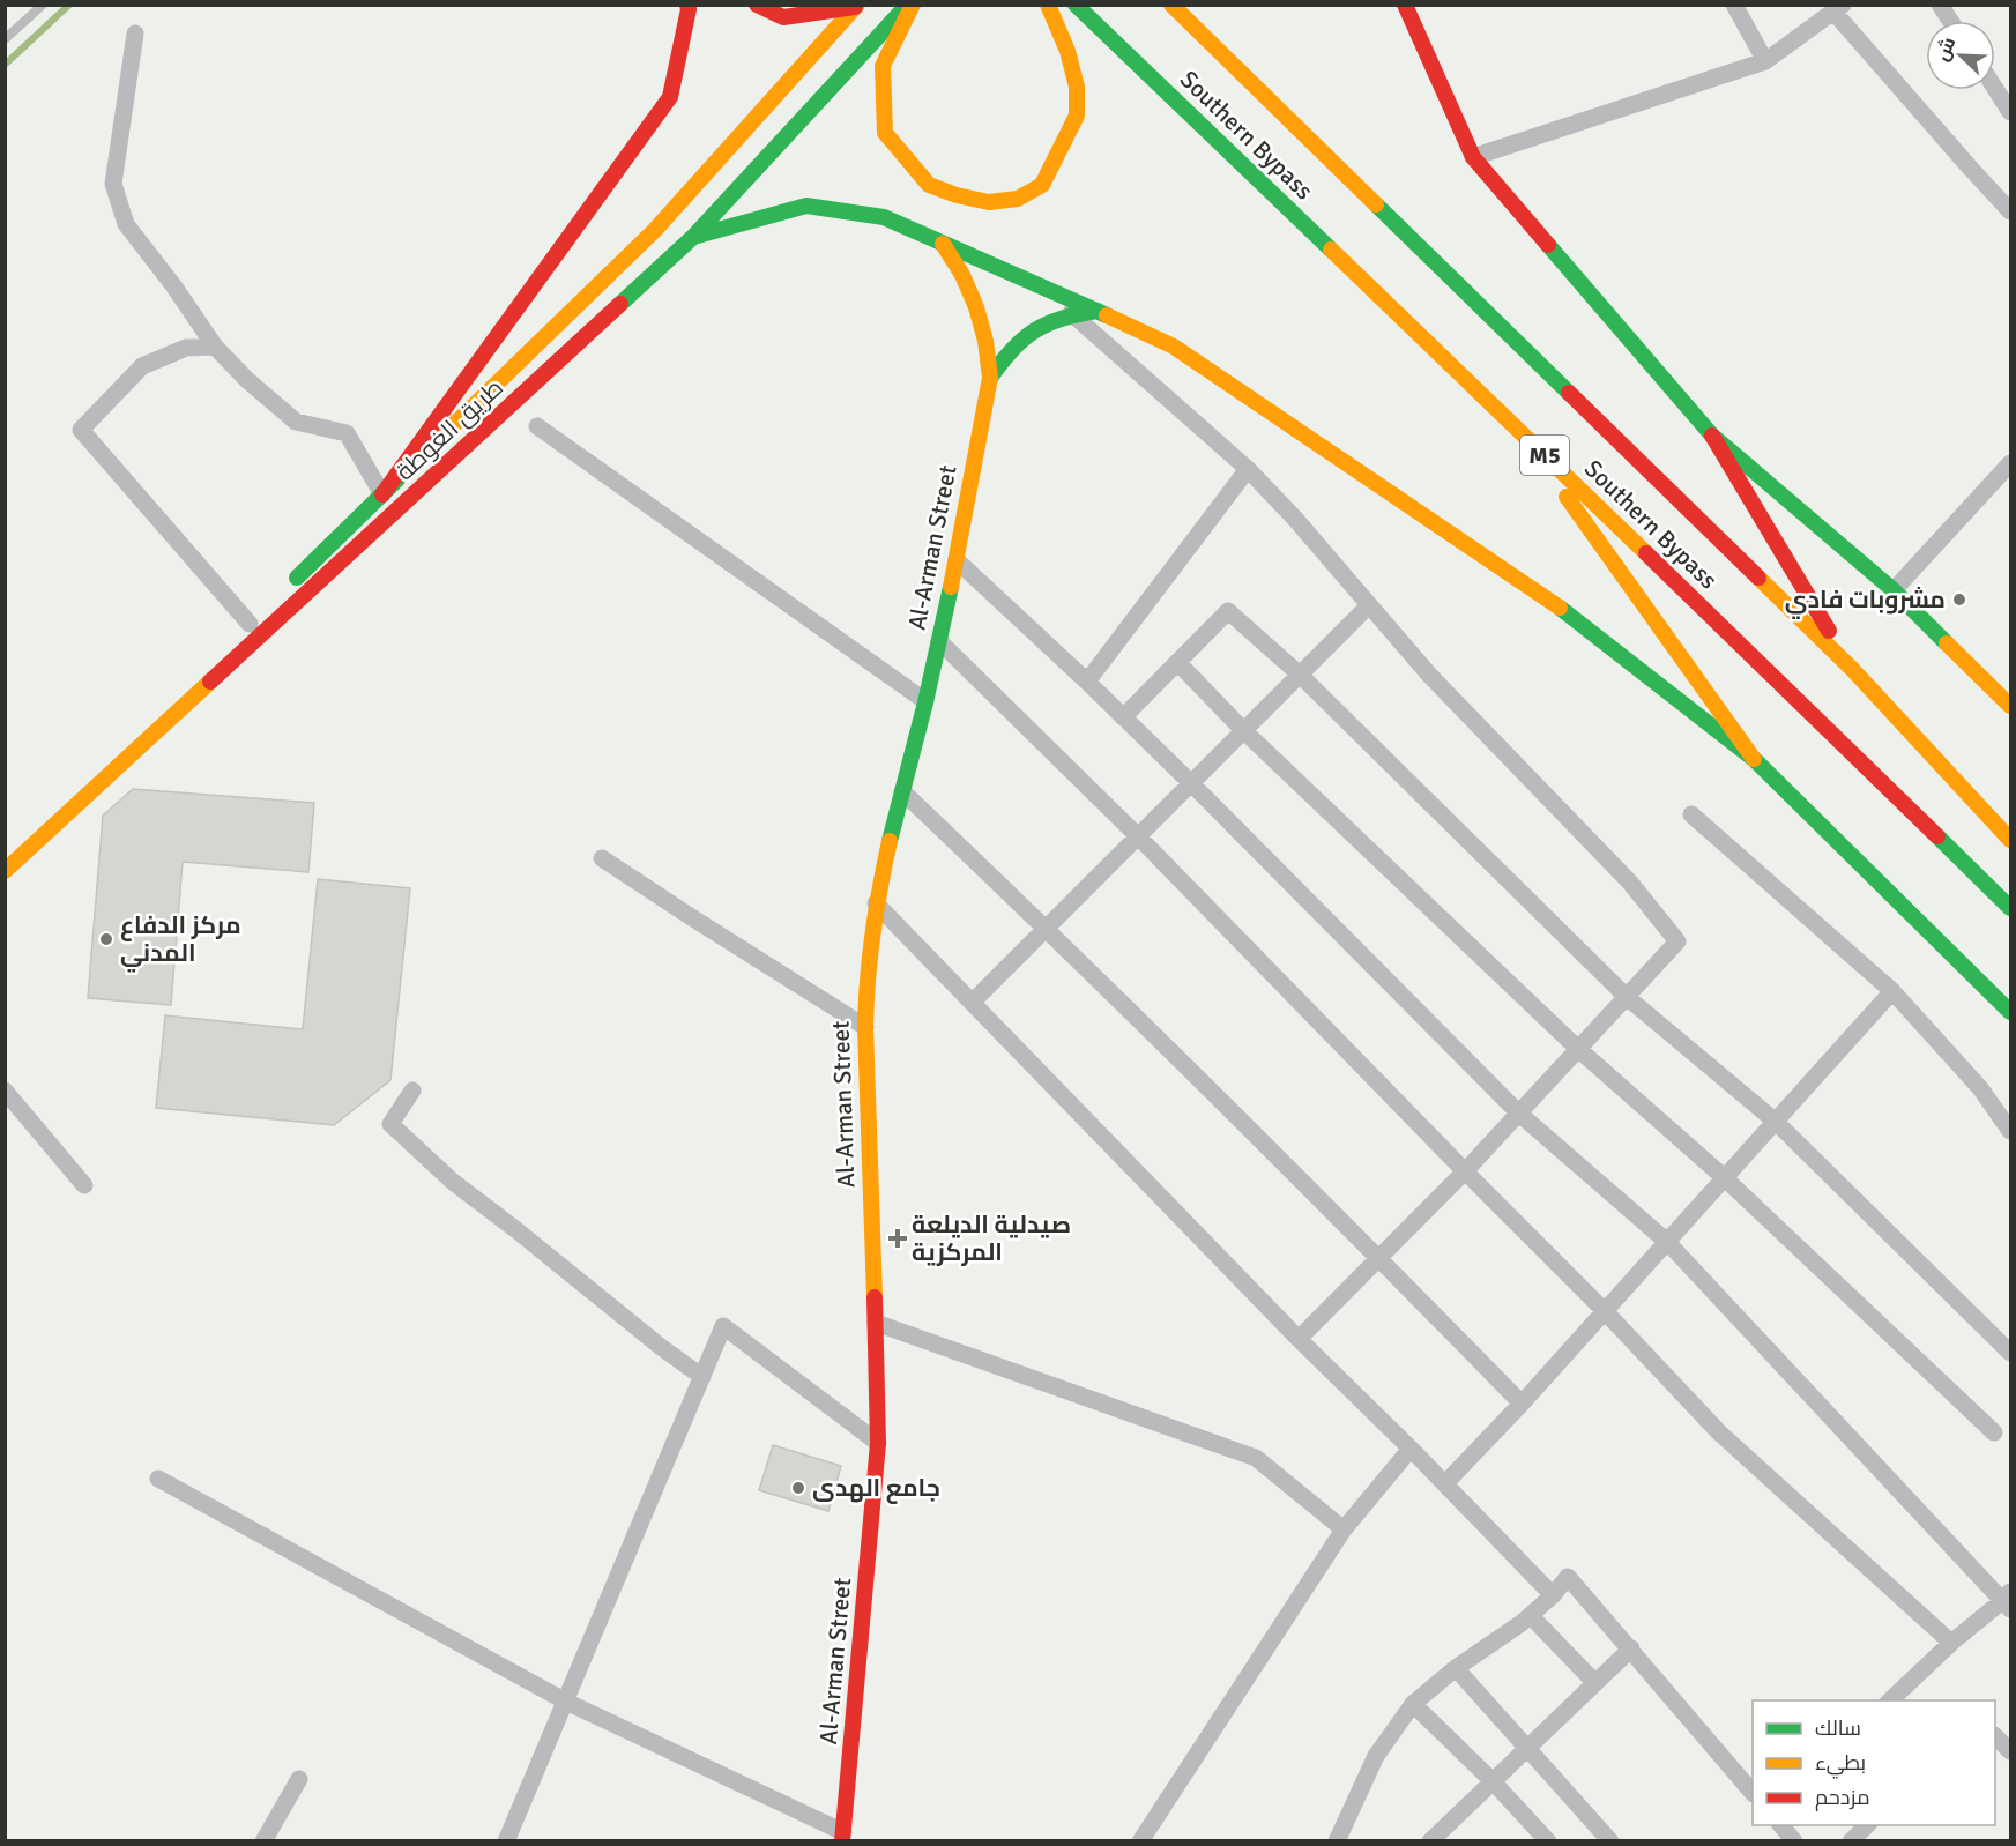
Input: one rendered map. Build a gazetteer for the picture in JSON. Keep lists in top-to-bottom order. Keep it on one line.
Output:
{"streets":{"main road":["Southern Bypass","طريق الغوطة","M5","Al-Arman Street"]},"places":{"other":["مشروبات فادي","مركز الدفاع المدني","جامع الهدى"],"health":["صيدلية الديلعة المركزية"]},"legend":["سالك","بطيء","مزدحم"],"north":"top left"}
